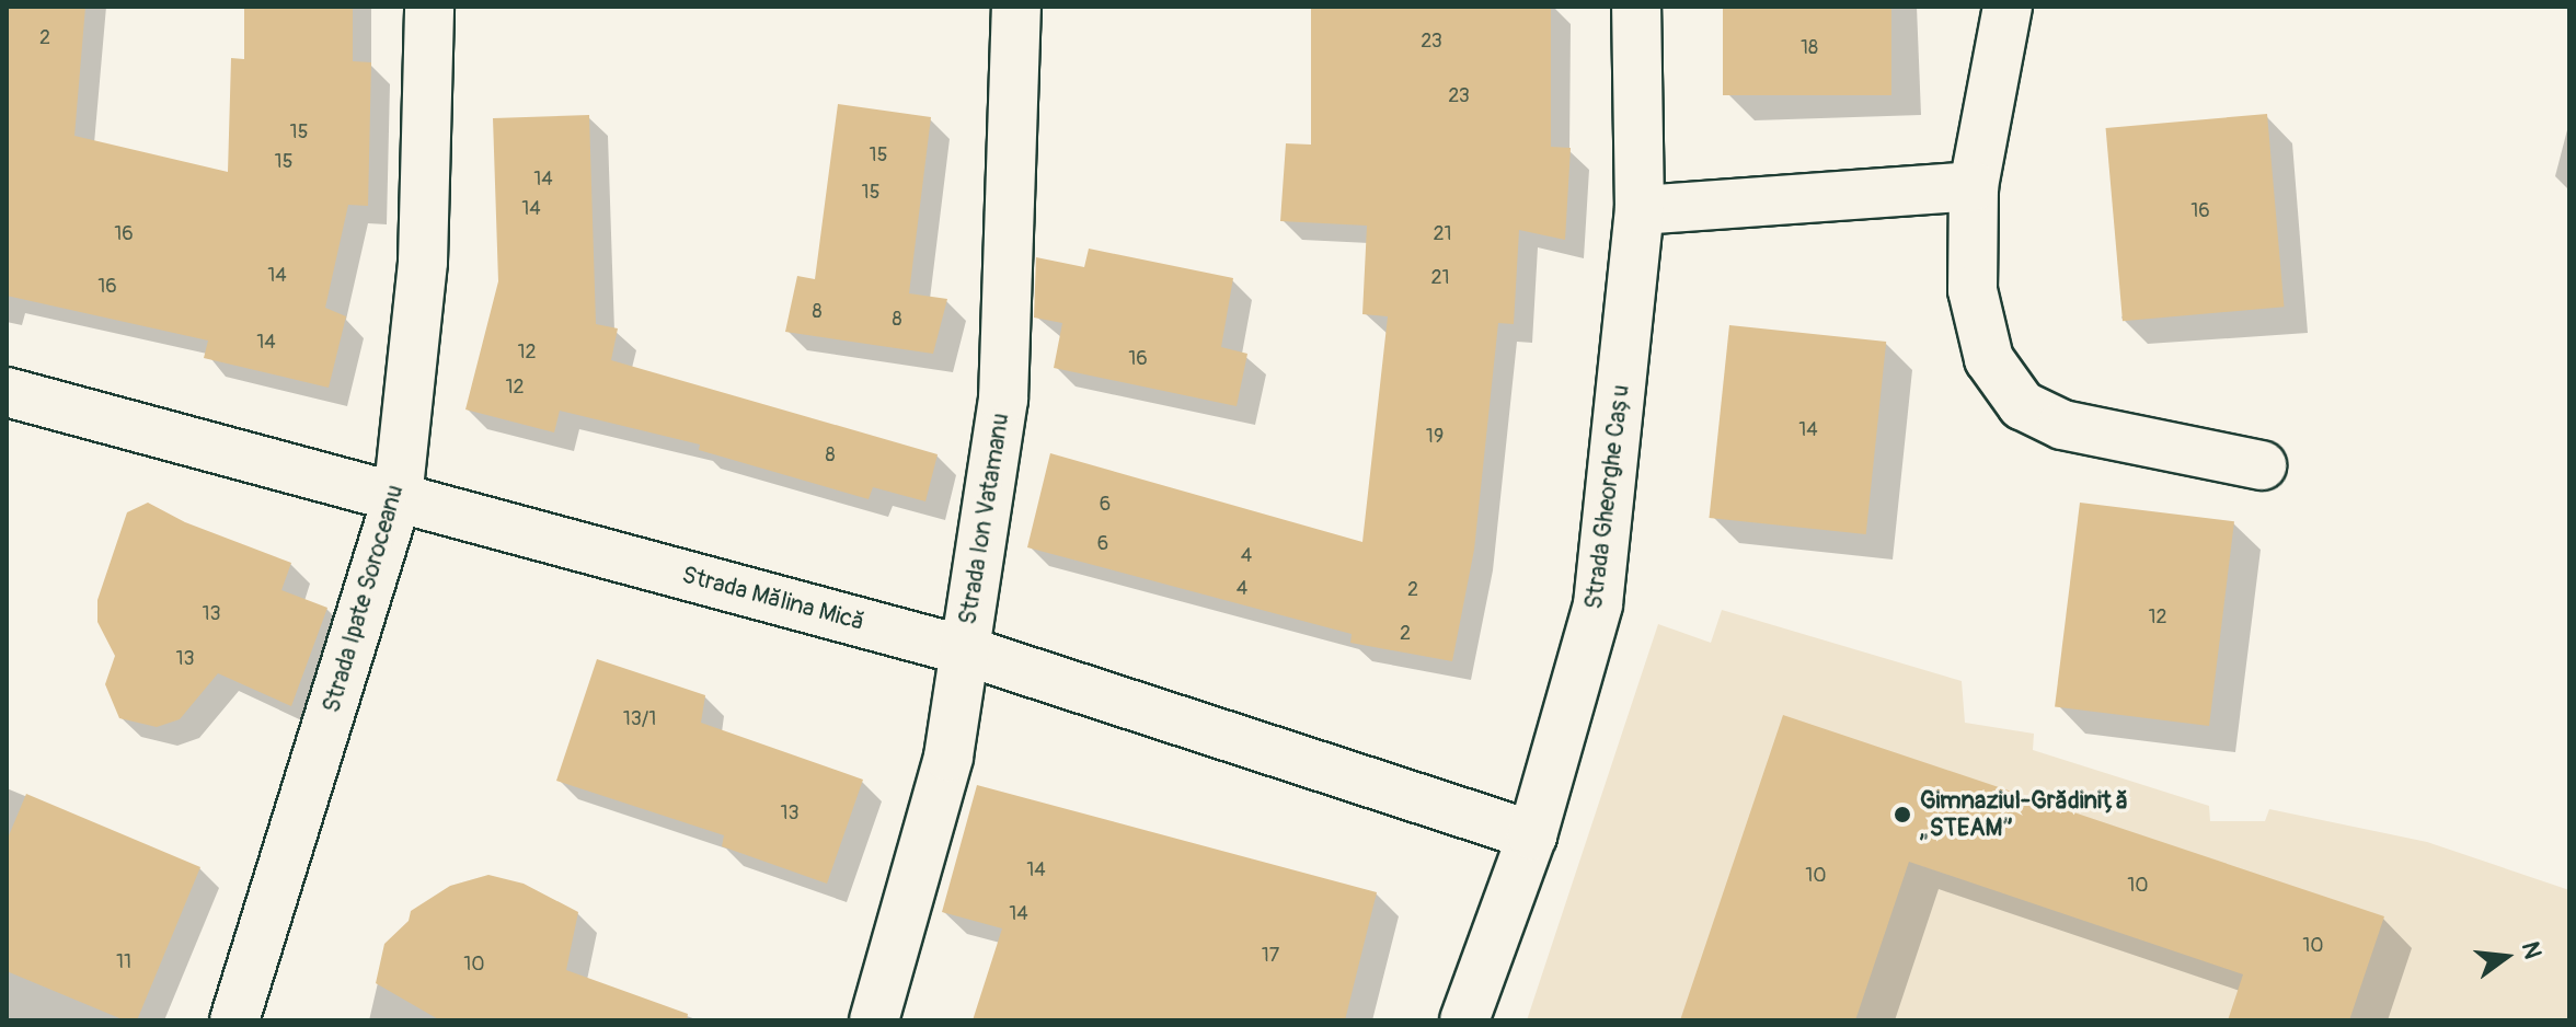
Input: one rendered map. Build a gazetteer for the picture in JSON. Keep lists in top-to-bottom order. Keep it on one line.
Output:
{"streets":{"street":["Strada Gheorghe Cașu","Strada Ion Vatamanu","Strada Ipate Soroceanu","Strada Mălina Mică"]},"crossings":[["Strada Gheorghe Cașu","Strada Mălina Mică"],["Strada Ion Vatamanu","Strada Mălina Mică"],["Strada Ipate Soroceanu","Strada Mălina Mică"]],"places":["Gimnaziul-Grădiniță „STEAM”"],"house_numbers":["2","23","18","23","15","15","15","14","15","14","16","16","21","14","21","16","8","8","14","12","16","12","14","19","8","6","6","4","4","2","13","12","2","13","13/1","13","14","10","10","14","10","17","11","10"],"north":"right"}
